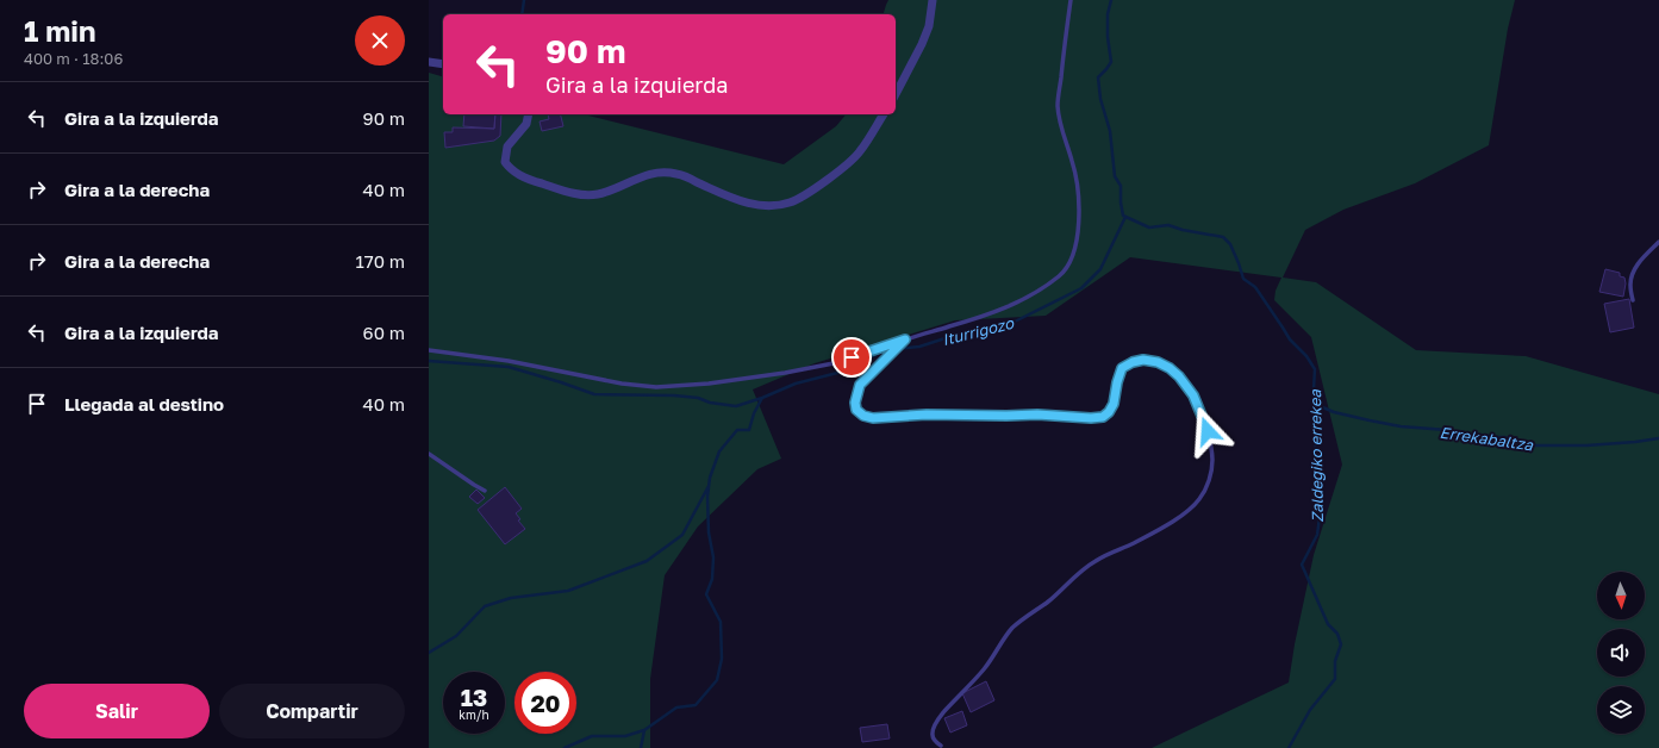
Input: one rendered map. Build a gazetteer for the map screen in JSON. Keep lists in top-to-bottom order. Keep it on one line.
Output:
{"water":["Iturrigozo","Errekabaltza","Zaldegiko errekea"],"north":"bottom","page":{"heading":["1 min","400 m · 18:06"],"turn":["90 m","Gira a la izquierda"],"list":[{"name":"Gira a la izquierda","value":"90 m"},{"name":"Gira a la derecha","value":"40 m"},{"name":"Gira a la derecha","value":"170 m"},{"name":"Gira a la izquierda","value":"60 m"},{"name":"Llegada al destino","value":"40 m"}],"speed":"13 km/h","limit":"20","buttons":["Salir","Compartir"]}}
